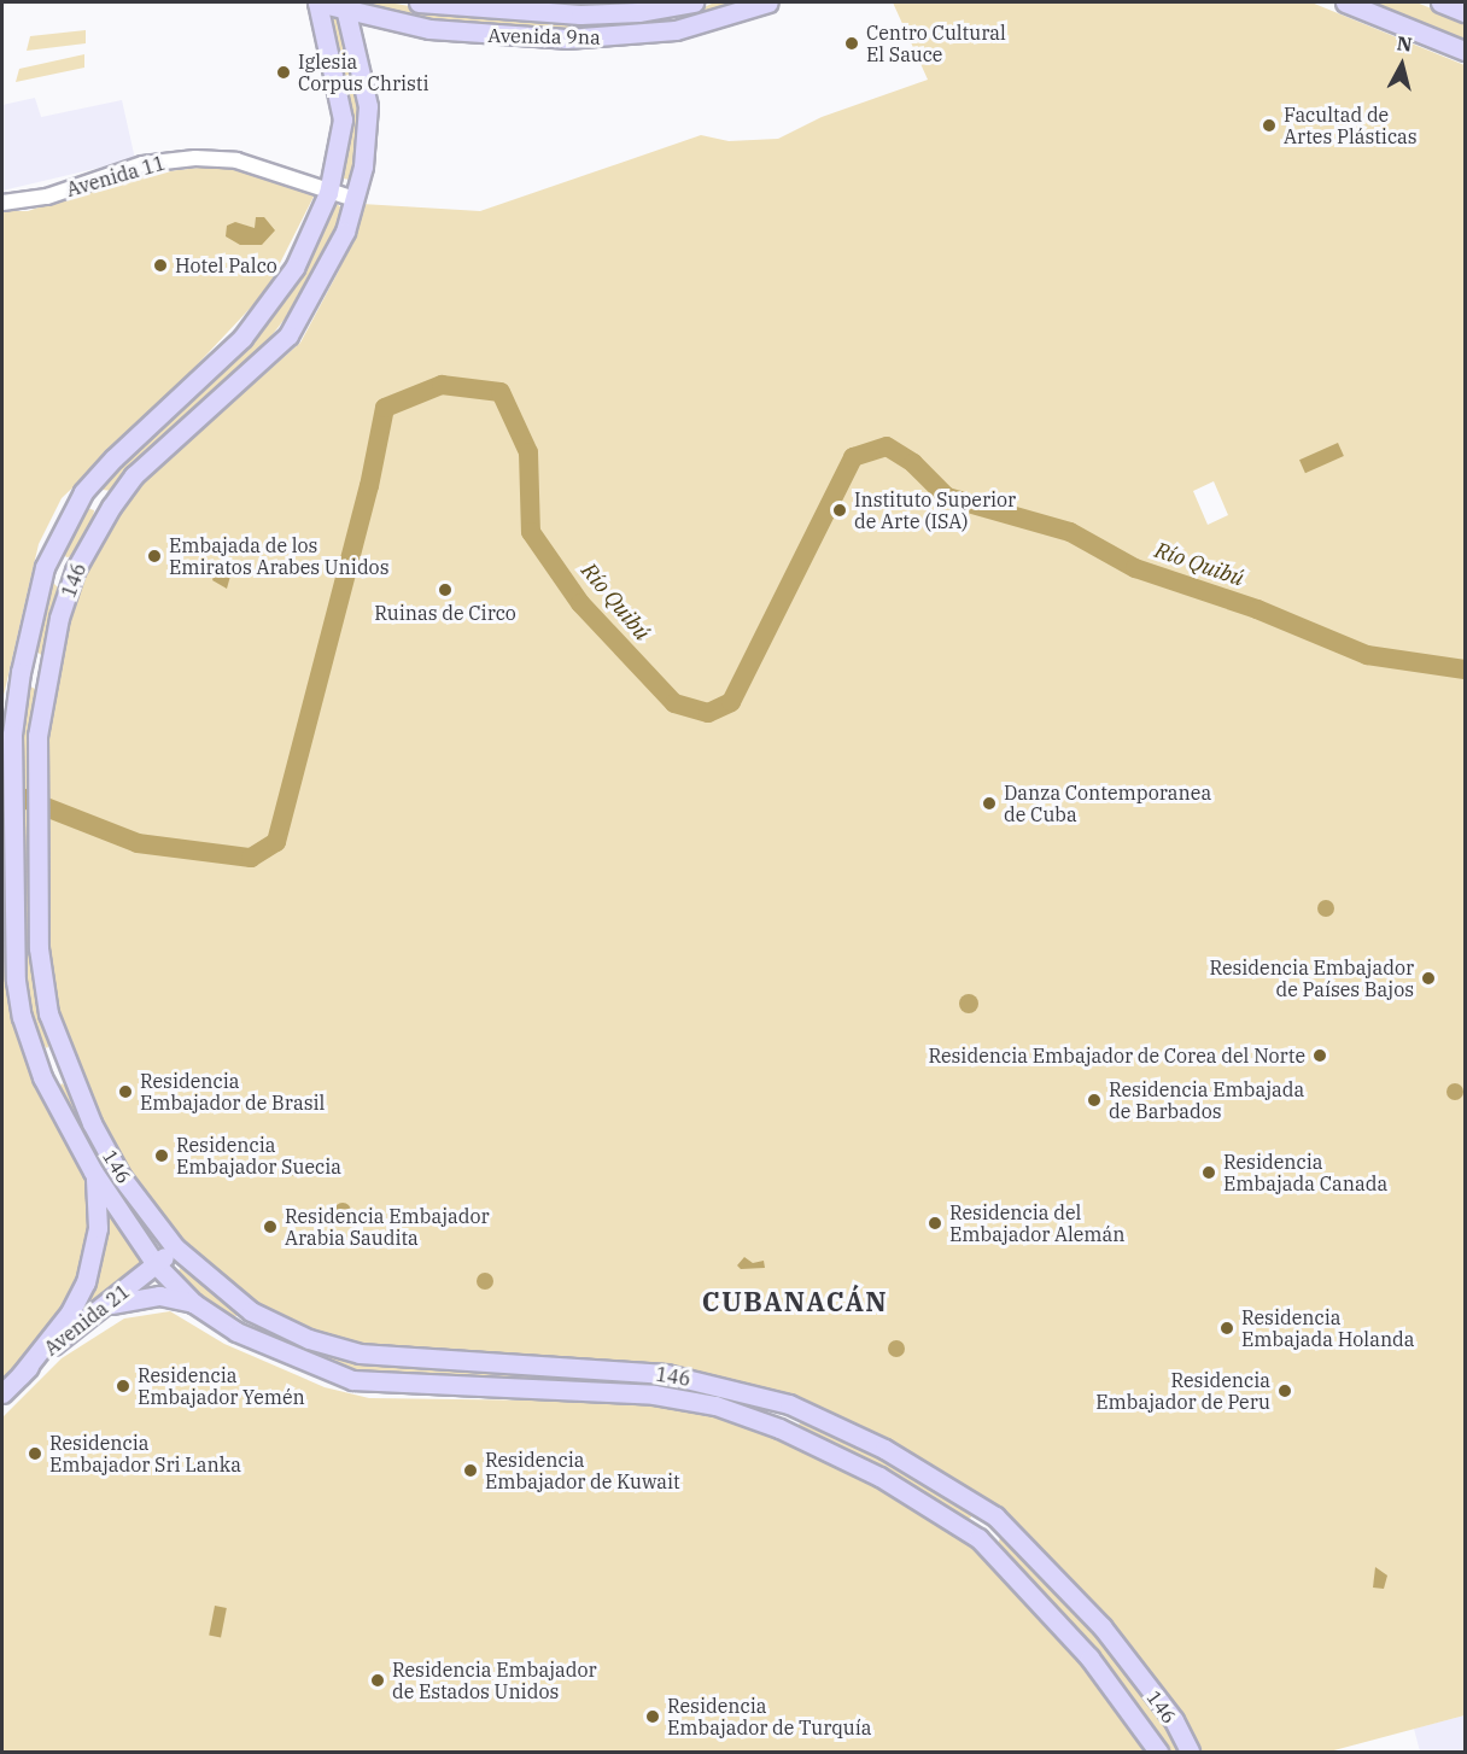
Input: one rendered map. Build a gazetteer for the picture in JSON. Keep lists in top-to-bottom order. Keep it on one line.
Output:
{"streets":{"main road":["Avenida 9na","146","Avenida 21"],"street":["Avenida 11"]},"crossings":[["Avenida 9na","146"],["Avenida 11","146"],["146","Avenida 21"]],"districts":["CUBANACÁN"],"water":["Río Quibú"],"places":["Centro Cultural El Sauce","Iglesia Corpus Christi","Facultad de Artes Plásticas","Hotel Palco","Instituto Superior de Arte (ISA)","Embajada de los Emiratos Arabes Unidos","Ruinas de Circo","Danza Contemporanea de Cuba","Residencia Embajador de Países Bajos","Residencia Embajador de Corea del Norte","Residencia Embajador de Brasil","Residencia Embajada de Barbados","Residencia Embajador Suecia","Residencia Embajada Canada","Residencia del Embajador Alemán","Residencia Embajador Arabia Saudita","Residencia Embajada Holanda","Residencia Embajador Yemén","Residencia Embajador de Peru","Residencia Embajador Sri Lanka","Residencia Embajador de Kuwait","Residencia Embajador de Estados Unidos","Residencia Embajador de Turquía"],"north":"top"}
